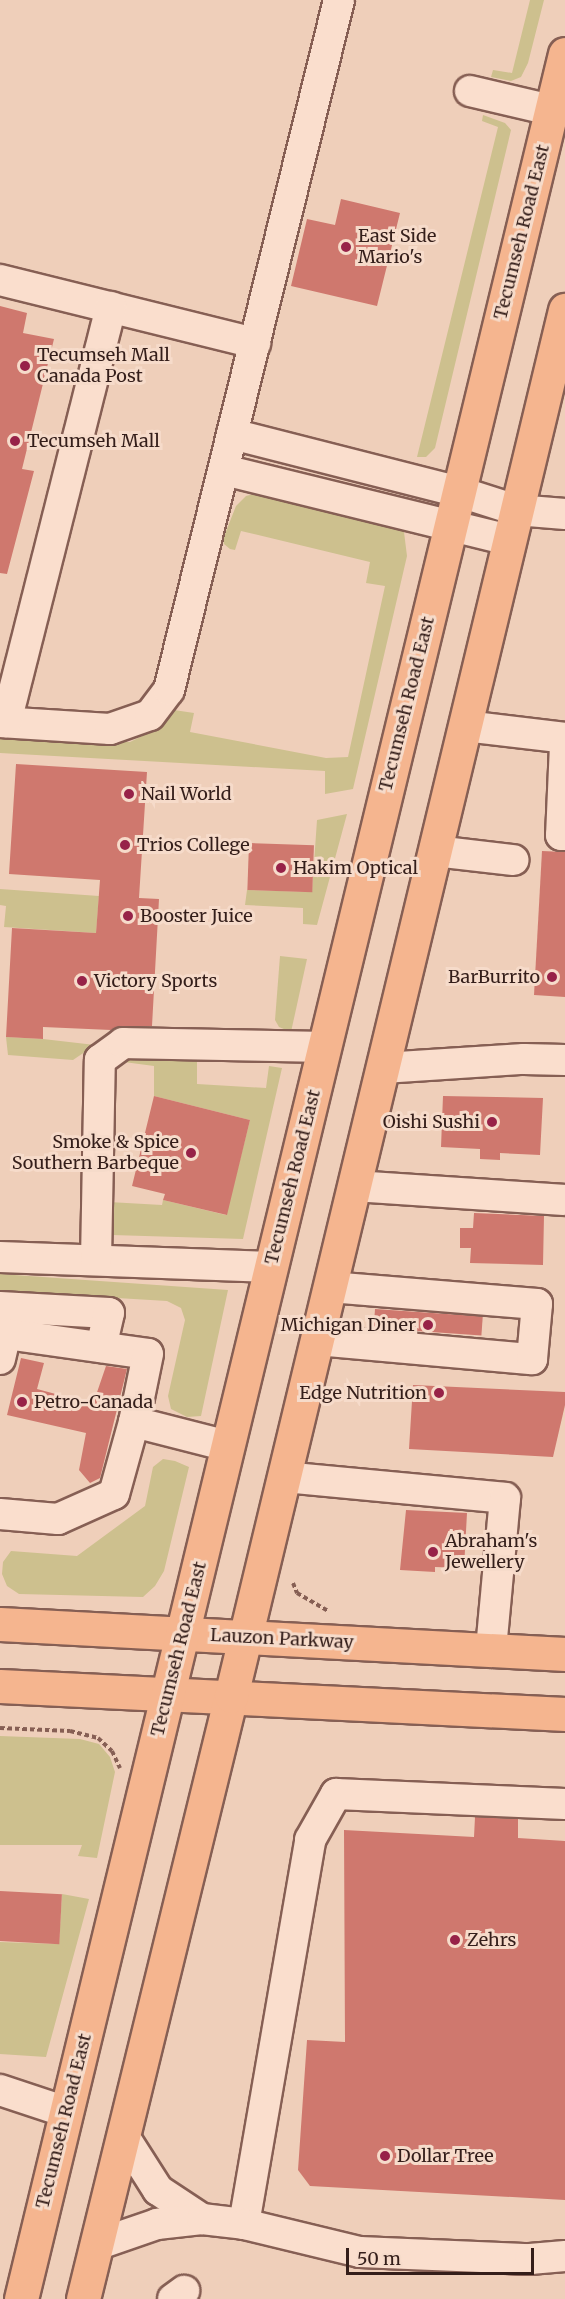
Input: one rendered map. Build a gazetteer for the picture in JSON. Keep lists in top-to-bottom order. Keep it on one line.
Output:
{"streets":{"main road":["Tecumseh Road East","Lauzon Parkway"]},"crossings":[["Tecumseh Road East","Lauzon Parkway"]],"places":["East Side Mario's","Tecumseh Mall Canada Post","Tecumseh Mall","Nail World","Trios College","Hakim Optical","Booster Juice","BarBurrito","Victory Sports","Oishi Sushi","Smoke & Spice Southern Barbeque","Michigan Diner","Edge Nutrition","Petro-Canada","Abraham's Jewellery","Zehrs","Dollar Tree"],"scale_bar":"50 m"}
